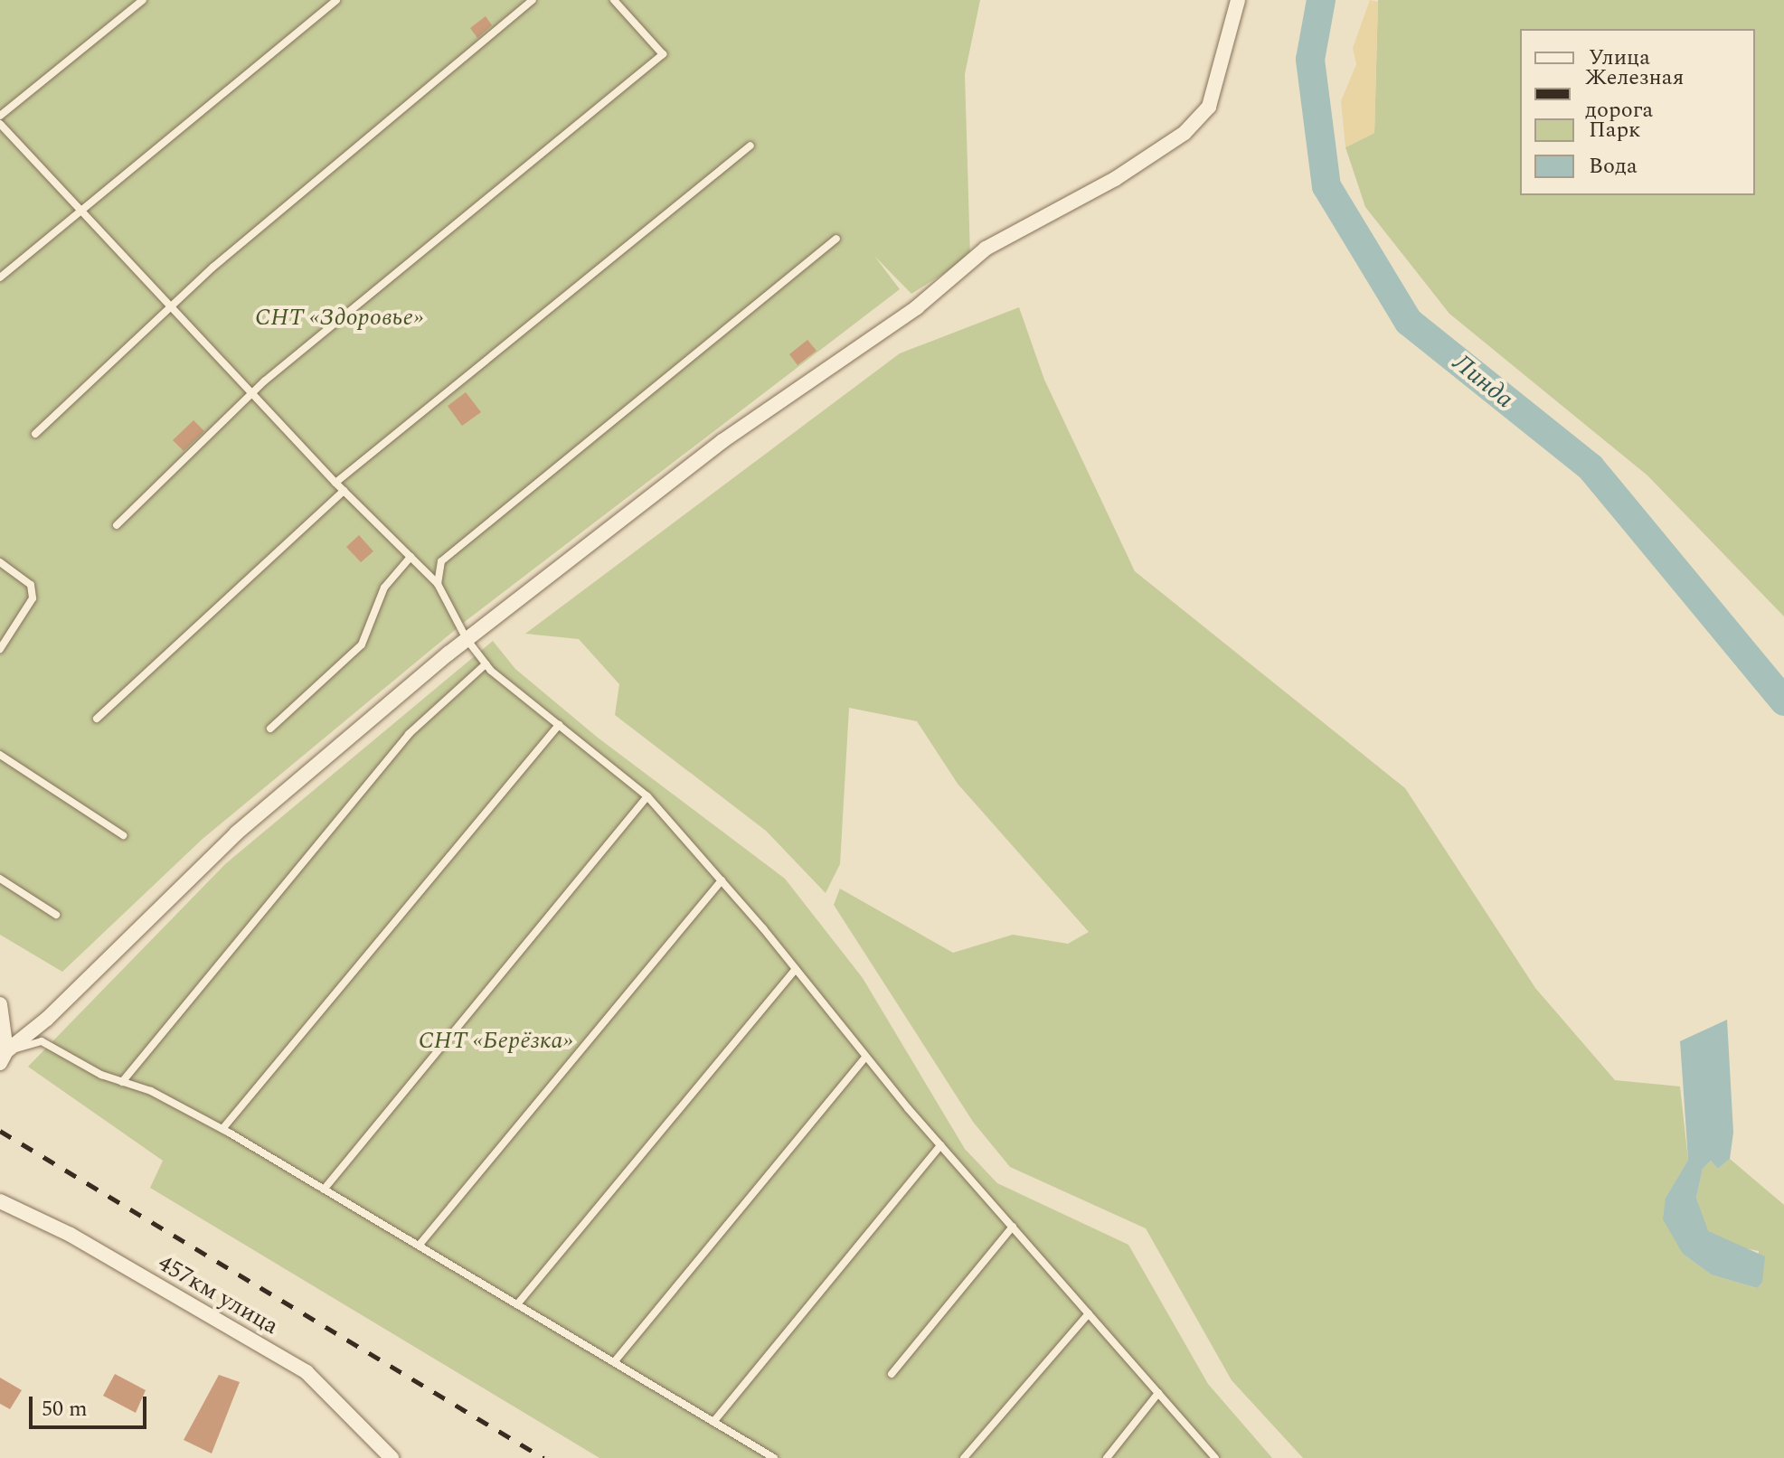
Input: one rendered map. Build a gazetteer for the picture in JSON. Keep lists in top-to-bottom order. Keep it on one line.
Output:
{"streets":{"street":["457км улица"]},"water":["Линда"],"parks":["СНТ «Здоровье»","СНТ «Берёзка»"],"legend":["Улица","Железная дорога","Парк","Вода"],"scale_bar":"50 m"}
